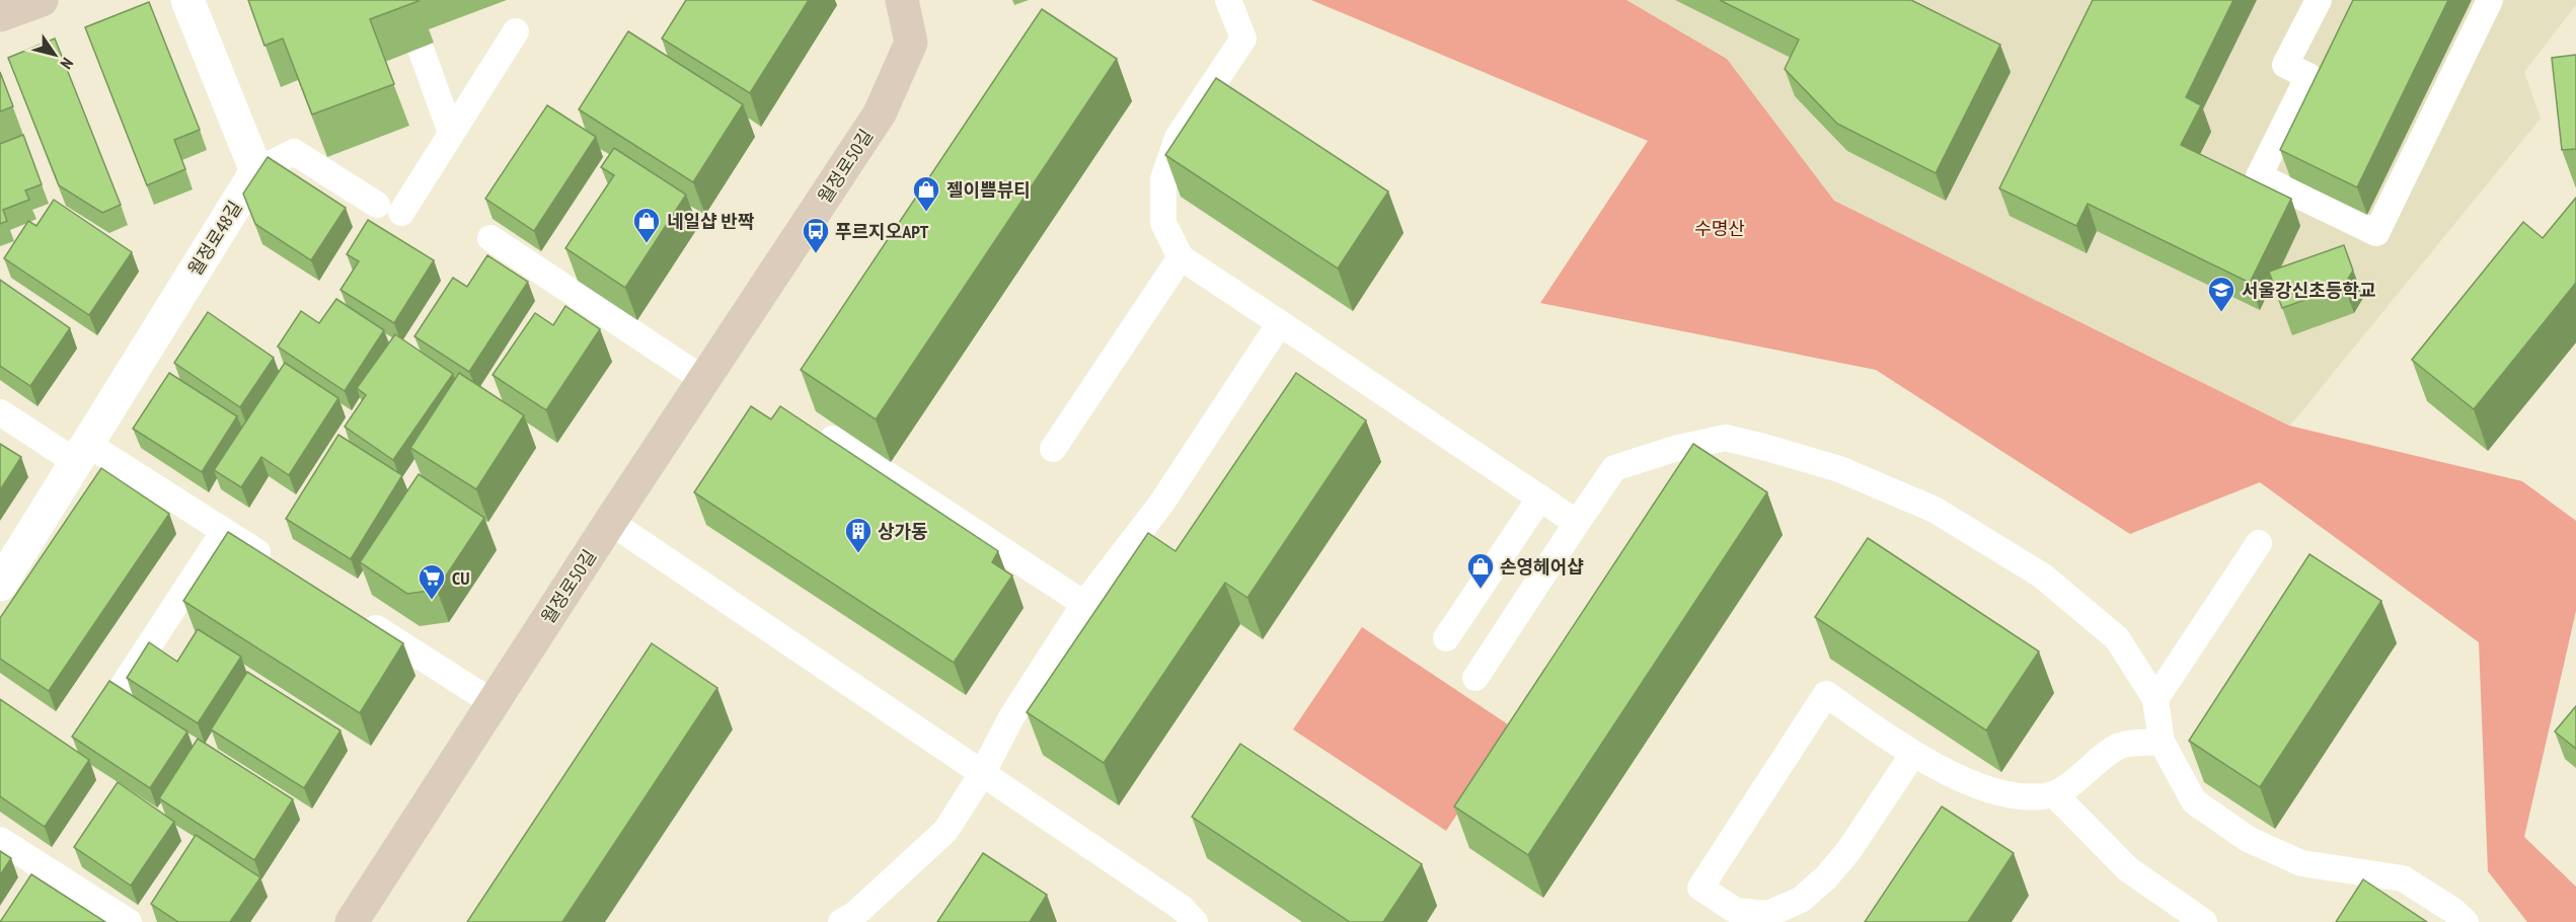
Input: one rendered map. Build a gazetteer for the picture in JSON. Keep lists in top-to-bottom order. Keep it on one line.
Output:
{"streets":{"street":["월정로50길","월정로48길"]},"parks":["수명산"],"places":{"shop":["젤이쁨뷰티","네일샵 반짝","손영헤어샵"],"bus stop":["푸르지오APT"],"school or university":["서울강신초등학교"],"building":["상가동"],"supermarket":["CU"]},"north":"bottom right"}
